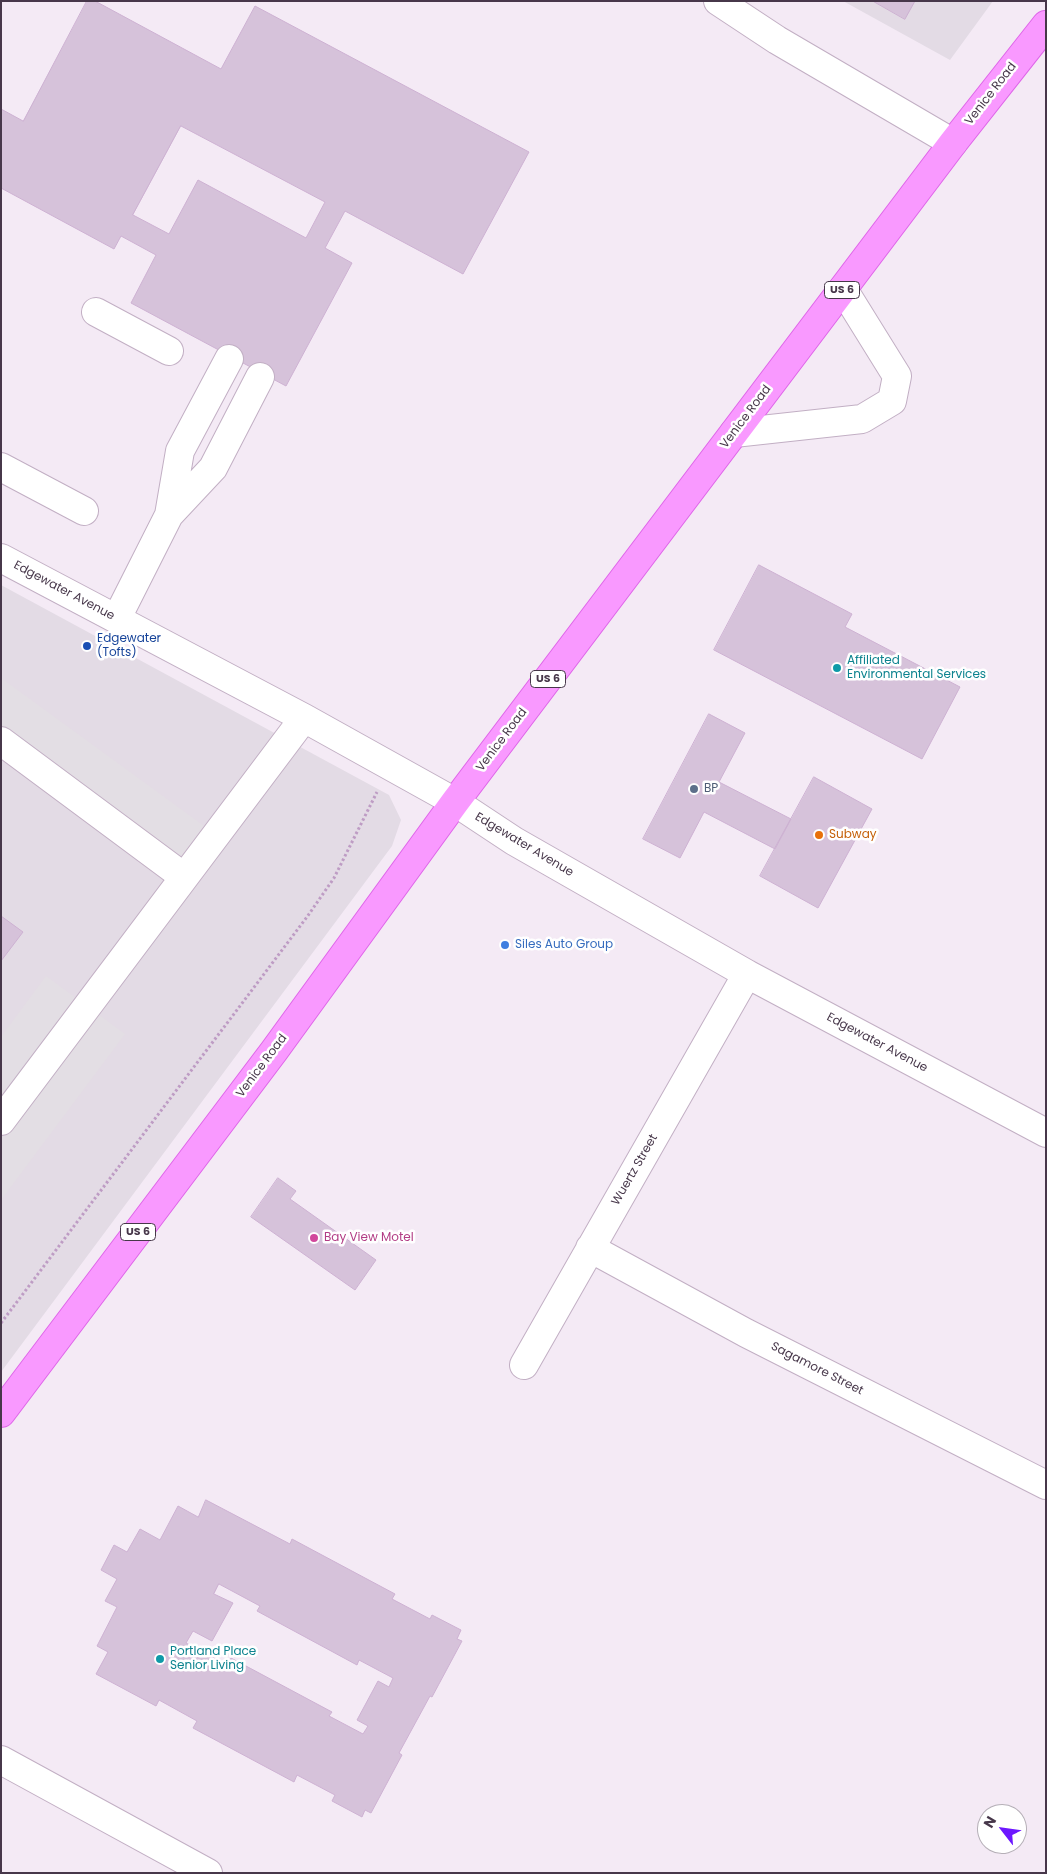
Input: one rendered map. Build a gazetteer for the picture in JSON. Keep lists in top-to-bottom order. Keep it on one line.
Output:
{"streets":{"main road":["Venice Road","US 6"],"street":["Edgewater Avenue","Wuertz Street","Sagamore Street"]},"crossings":[["Venice Road","Edgewater Avenue"],["Edgewater Avenue","Wuertz Street"],["Wuertz Street","Sagamore Street"]],"places":["Edgewater (Tofts)","Affiliated Environmental Services","BP","Subway","Siles Auto Group","Bay View Motel","Portland Place Senior Living"],"north":"top left"}
